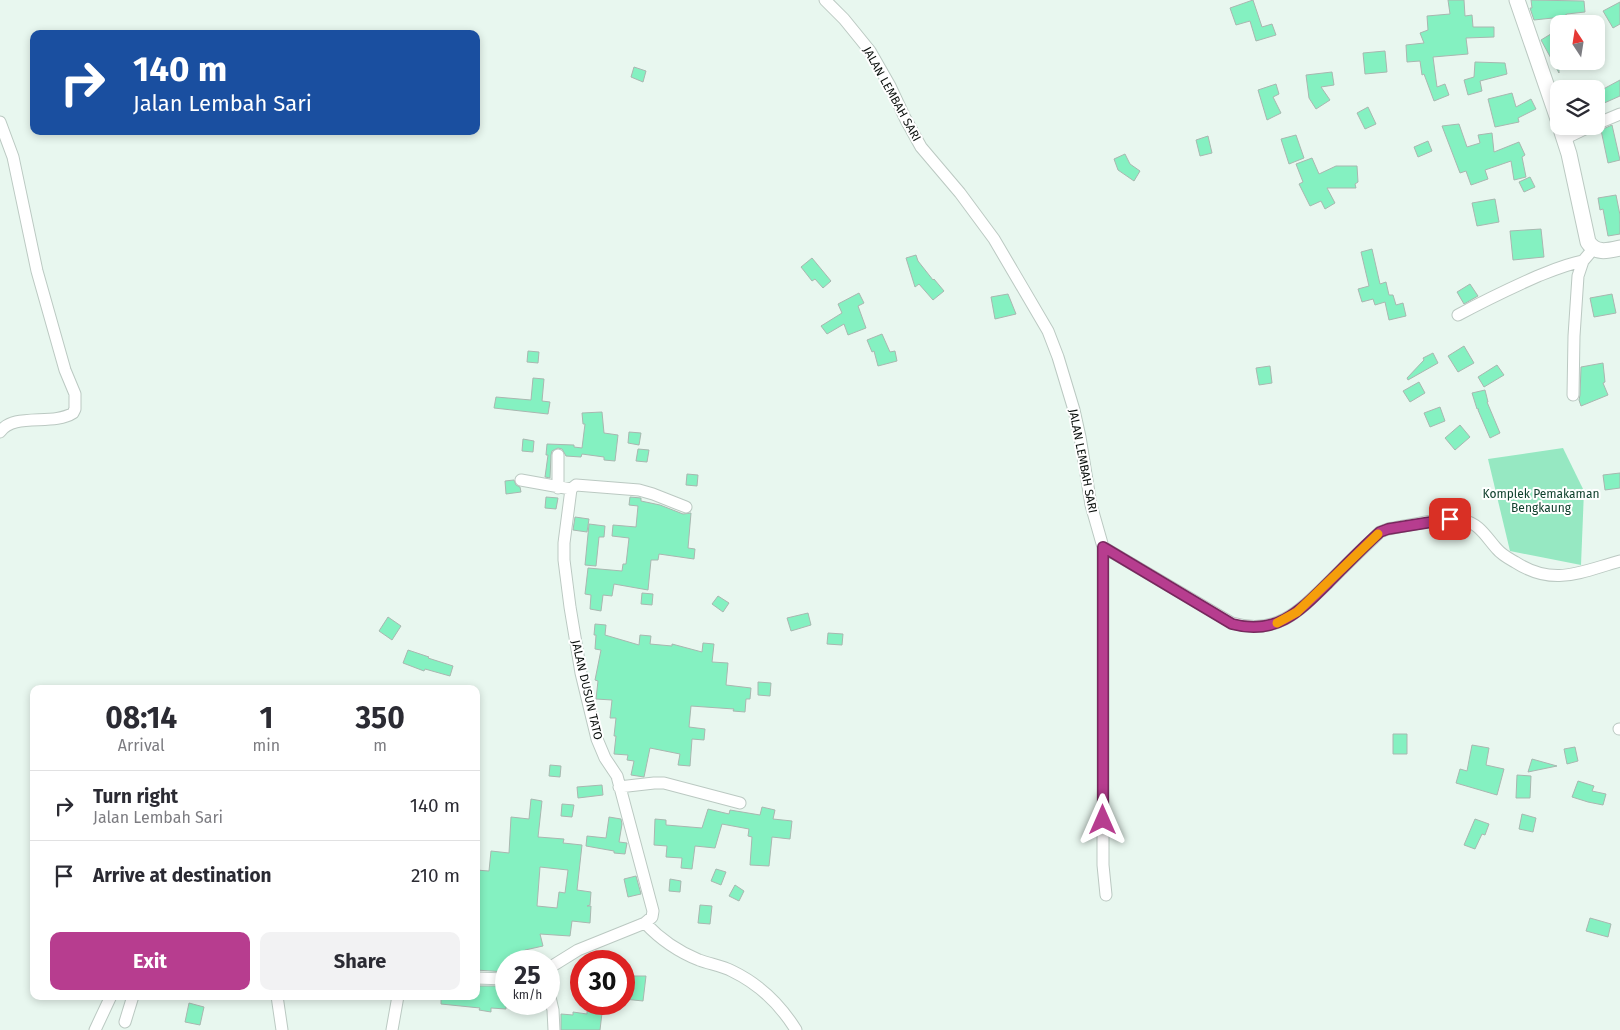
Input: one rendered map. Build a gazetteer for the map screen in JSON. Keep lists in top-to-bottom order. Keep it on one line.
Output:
{"streets":{"street":["JALAN LEMBAH SARI","JALAN DUSUN TATO"]},"parks":["Komplek Pemakaman Bengkaung"],"north":"top","page":{"turn":["140 m","Jalan Lembah Sari"],"eta":["08:14","Arrival","1","min","350","m"],"list":[{"name":"Turn right","note":"Jalan Lembah Sari","value":"140 m"},{"name":"Arrive at destination","value":"210 m"}],"buttons":["Exit","Share"],"speed":"25 km/h","limit":"30"}}
